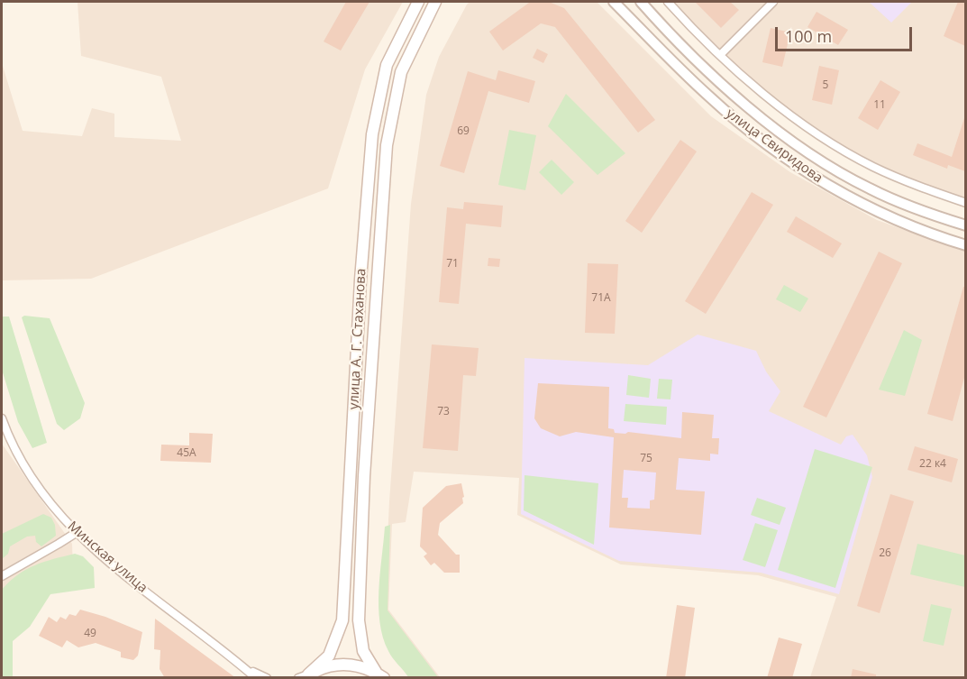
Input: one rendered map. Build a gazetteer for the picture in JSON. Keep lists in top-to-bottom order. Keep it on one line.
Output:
{"streets":{"main road":["улица А. Г. Стаханова"],"street":["улица Свиридова","Минская улица"]},"house_numbers":["5","11","69","71","71А","73","45А","75","22 к4","26","49"],"scale_bar":"100 m"}
